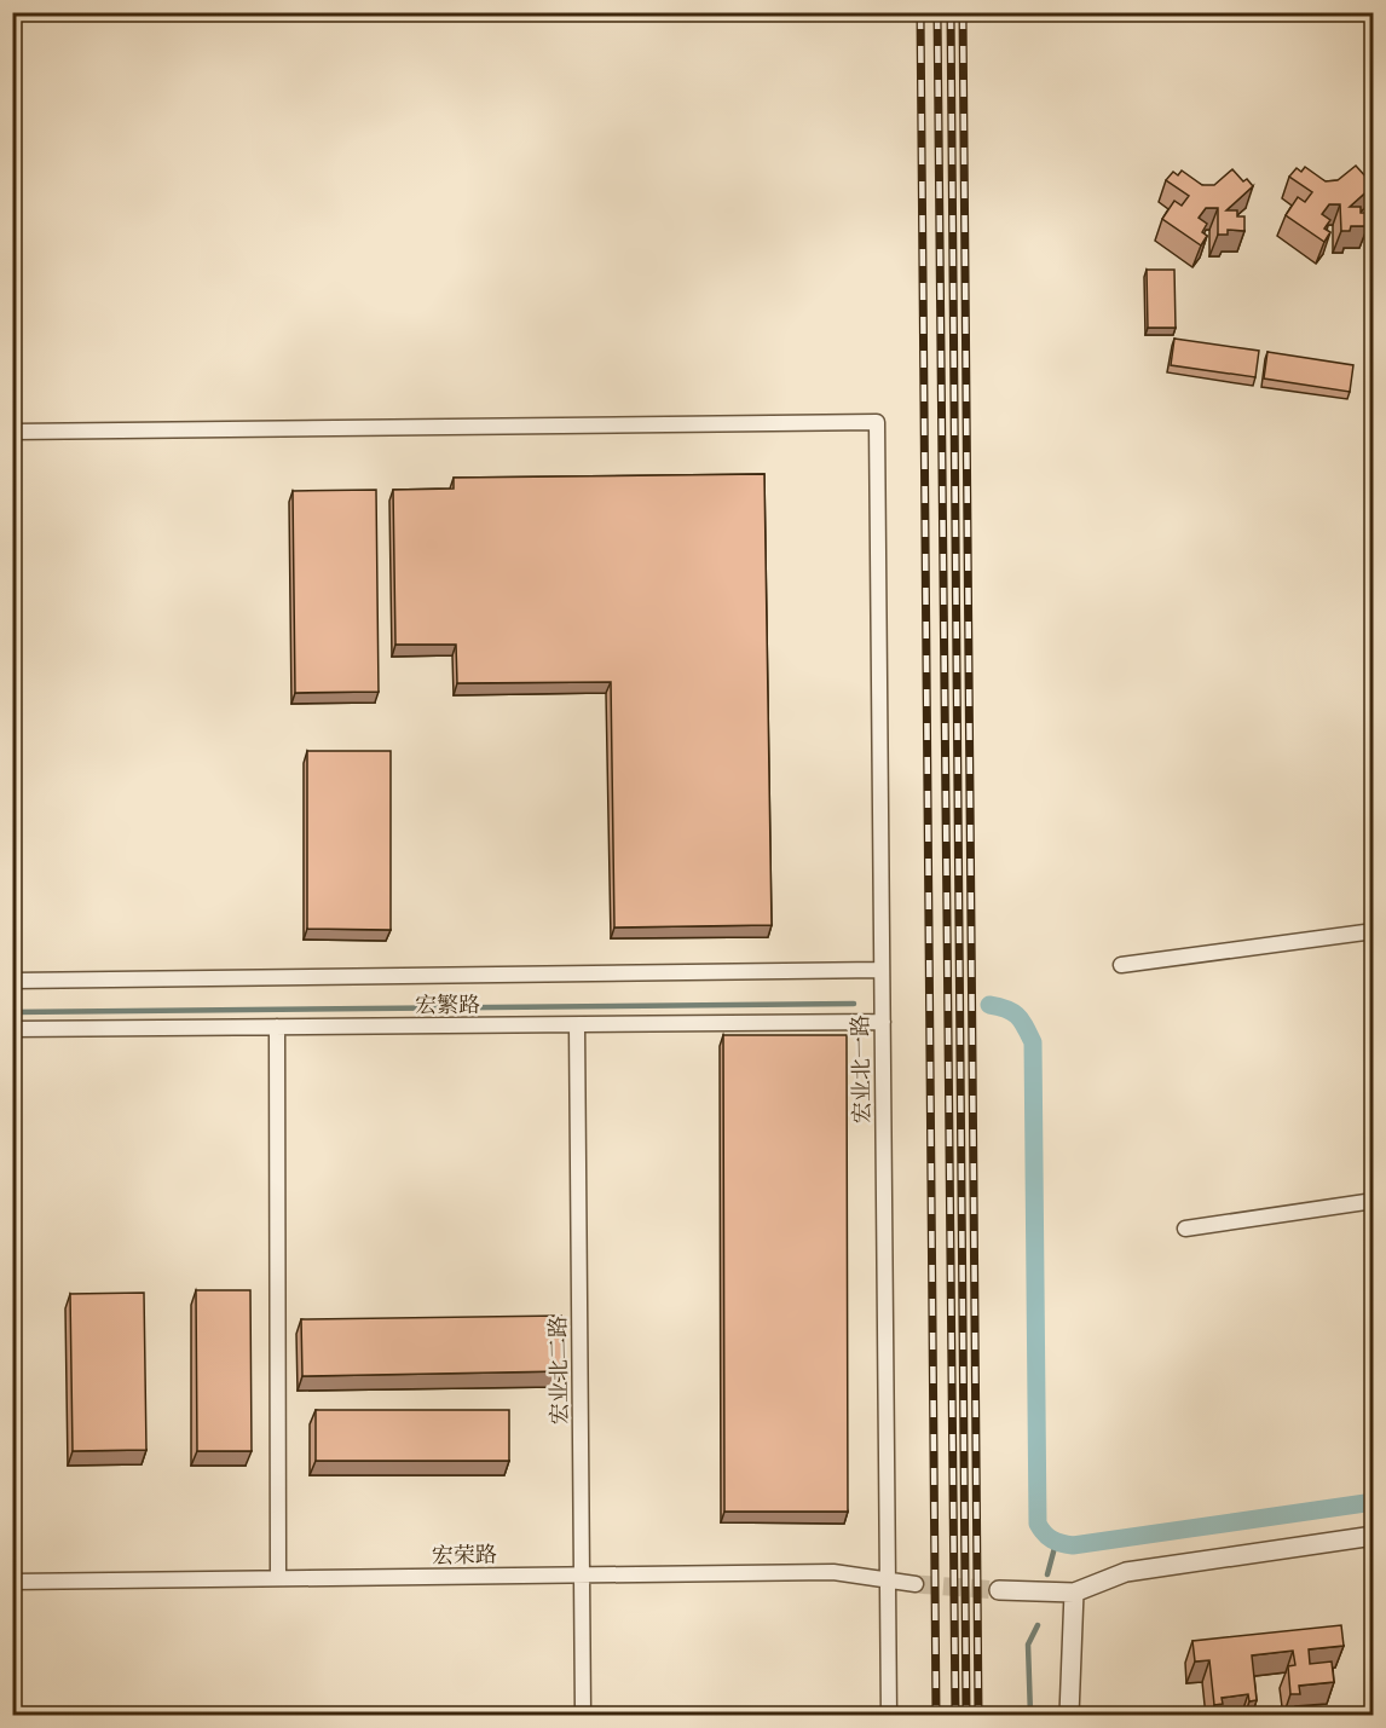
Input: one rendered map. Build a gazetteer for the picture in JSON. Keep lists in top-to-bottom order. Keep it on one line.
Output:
{"streets":{"street":["宏繁路","宏业北一路","宏业北二路","宏荣路"]},"crossings":[["宏繁路","宏业北一路"],["宏繁路","宏业北二路"],["宏业北一路","宏荣路"],["宏业北二路","宏荣路"]]}
